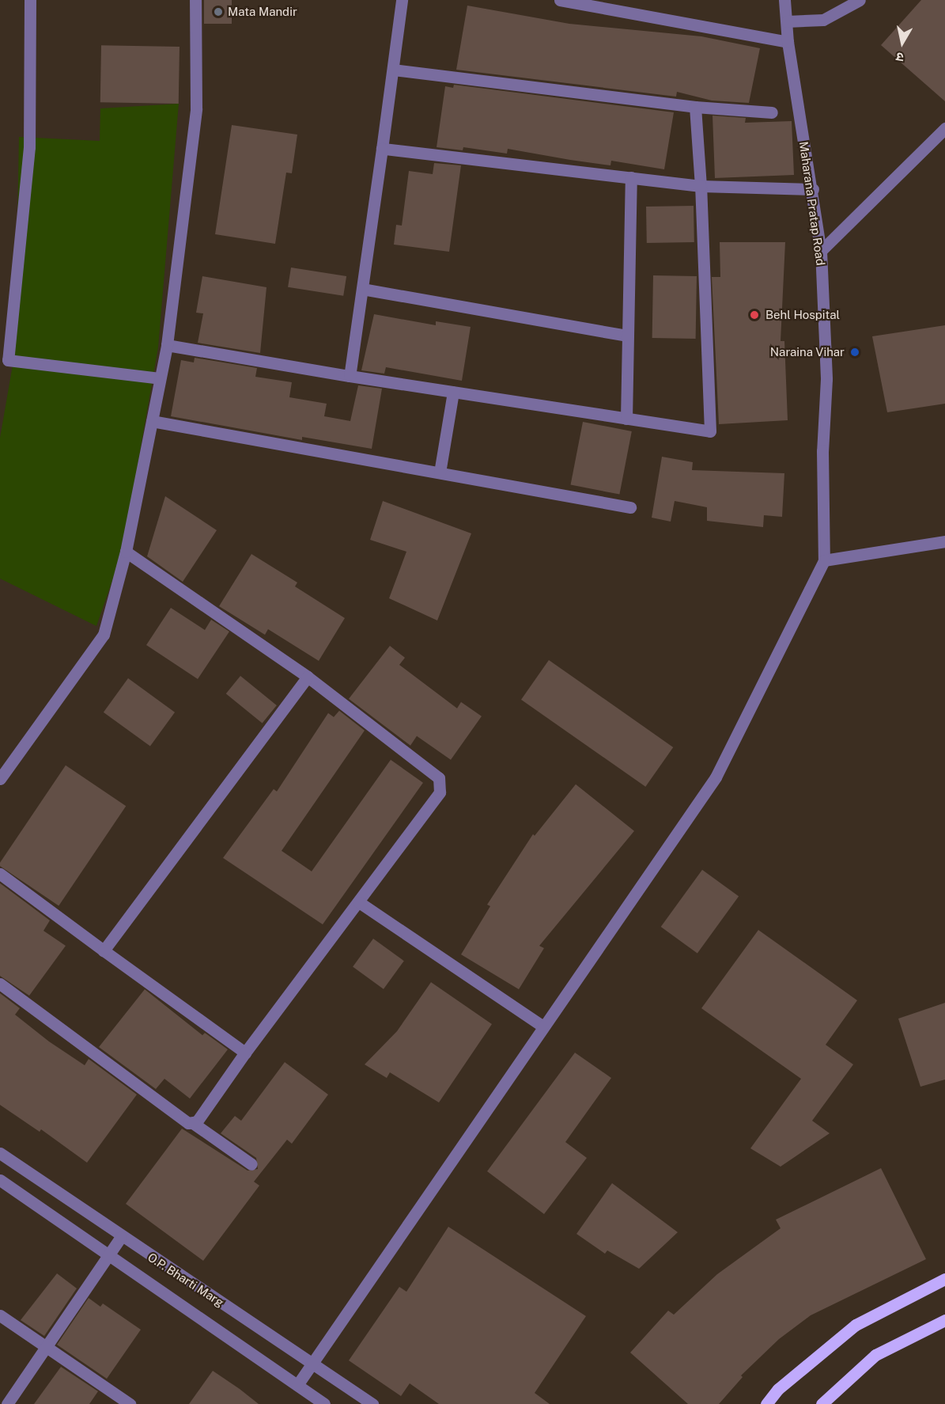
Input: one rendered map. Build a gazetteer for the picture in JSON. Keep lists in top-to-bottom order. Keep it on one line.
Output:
{"streets":{"street":["Maharana Pratap Road","O.P. Bharti Marg"]},"places":["Mata Mandir","Behl Hospital","Naraina Vihar"],"north":"bottom"}
